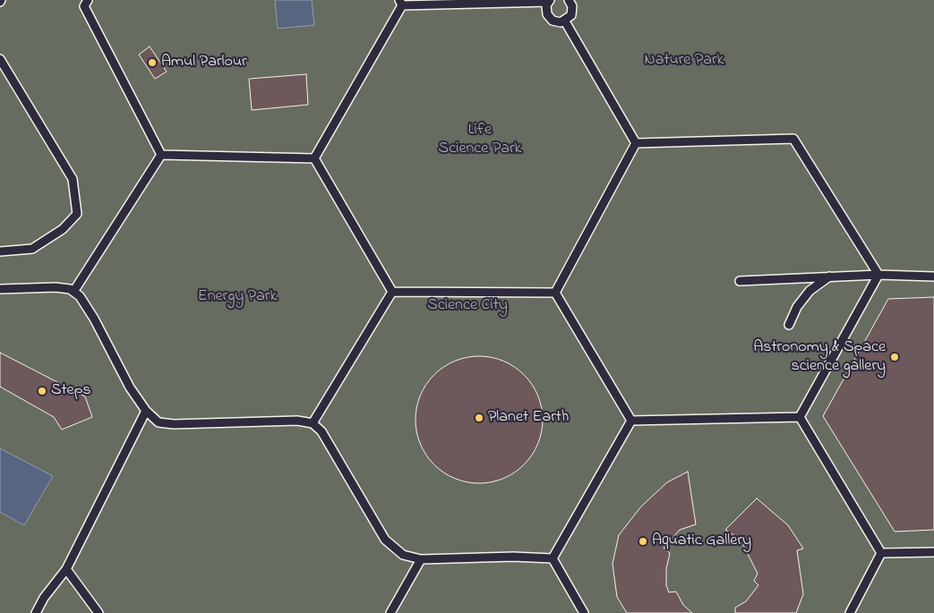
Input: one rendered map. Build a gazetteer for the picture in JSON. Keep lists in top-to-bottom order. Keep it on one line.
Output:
{"parks":["Nature Park","Life Science Park","Energy Park","Science City"],"places":["Amul Parlour","Astronomy & Space science gallery","Steps","Planet Earth","Aquatic Gallery"]}
